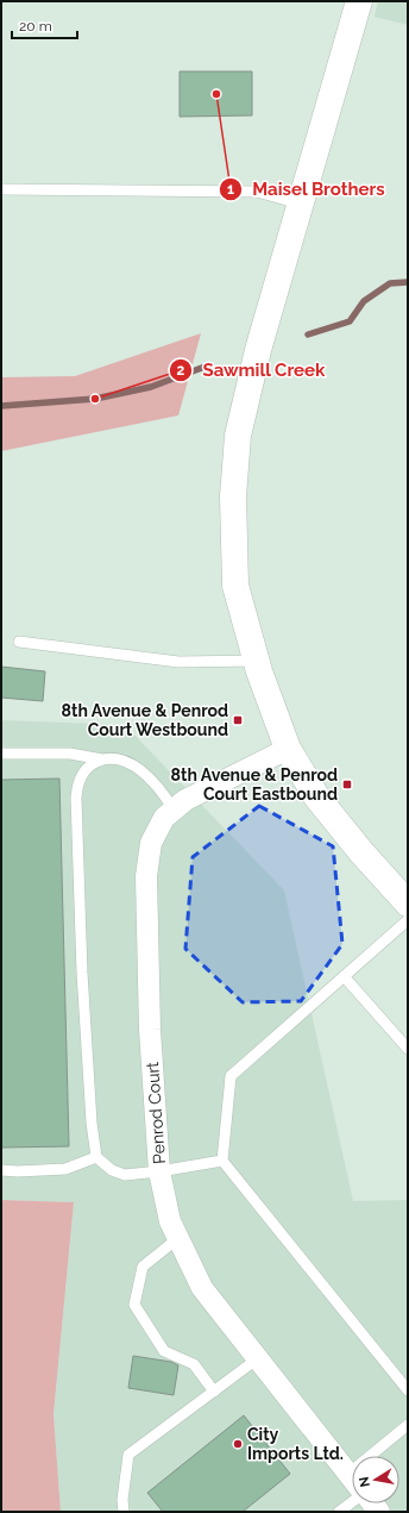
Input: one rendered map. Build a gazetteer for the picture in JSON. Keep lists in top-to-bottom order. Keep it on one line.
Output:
{"streets":{"street":["Penrod Court"]},"places":{"other":["Maisel Brothers","Sawmill Creek","City Imports Ltd."],"transit":["8th Avenue & Penrod Court Westbound","8th Avenue & Penrod Court Eastbound"]},"scale_bar":"20 m","north":"left"}
